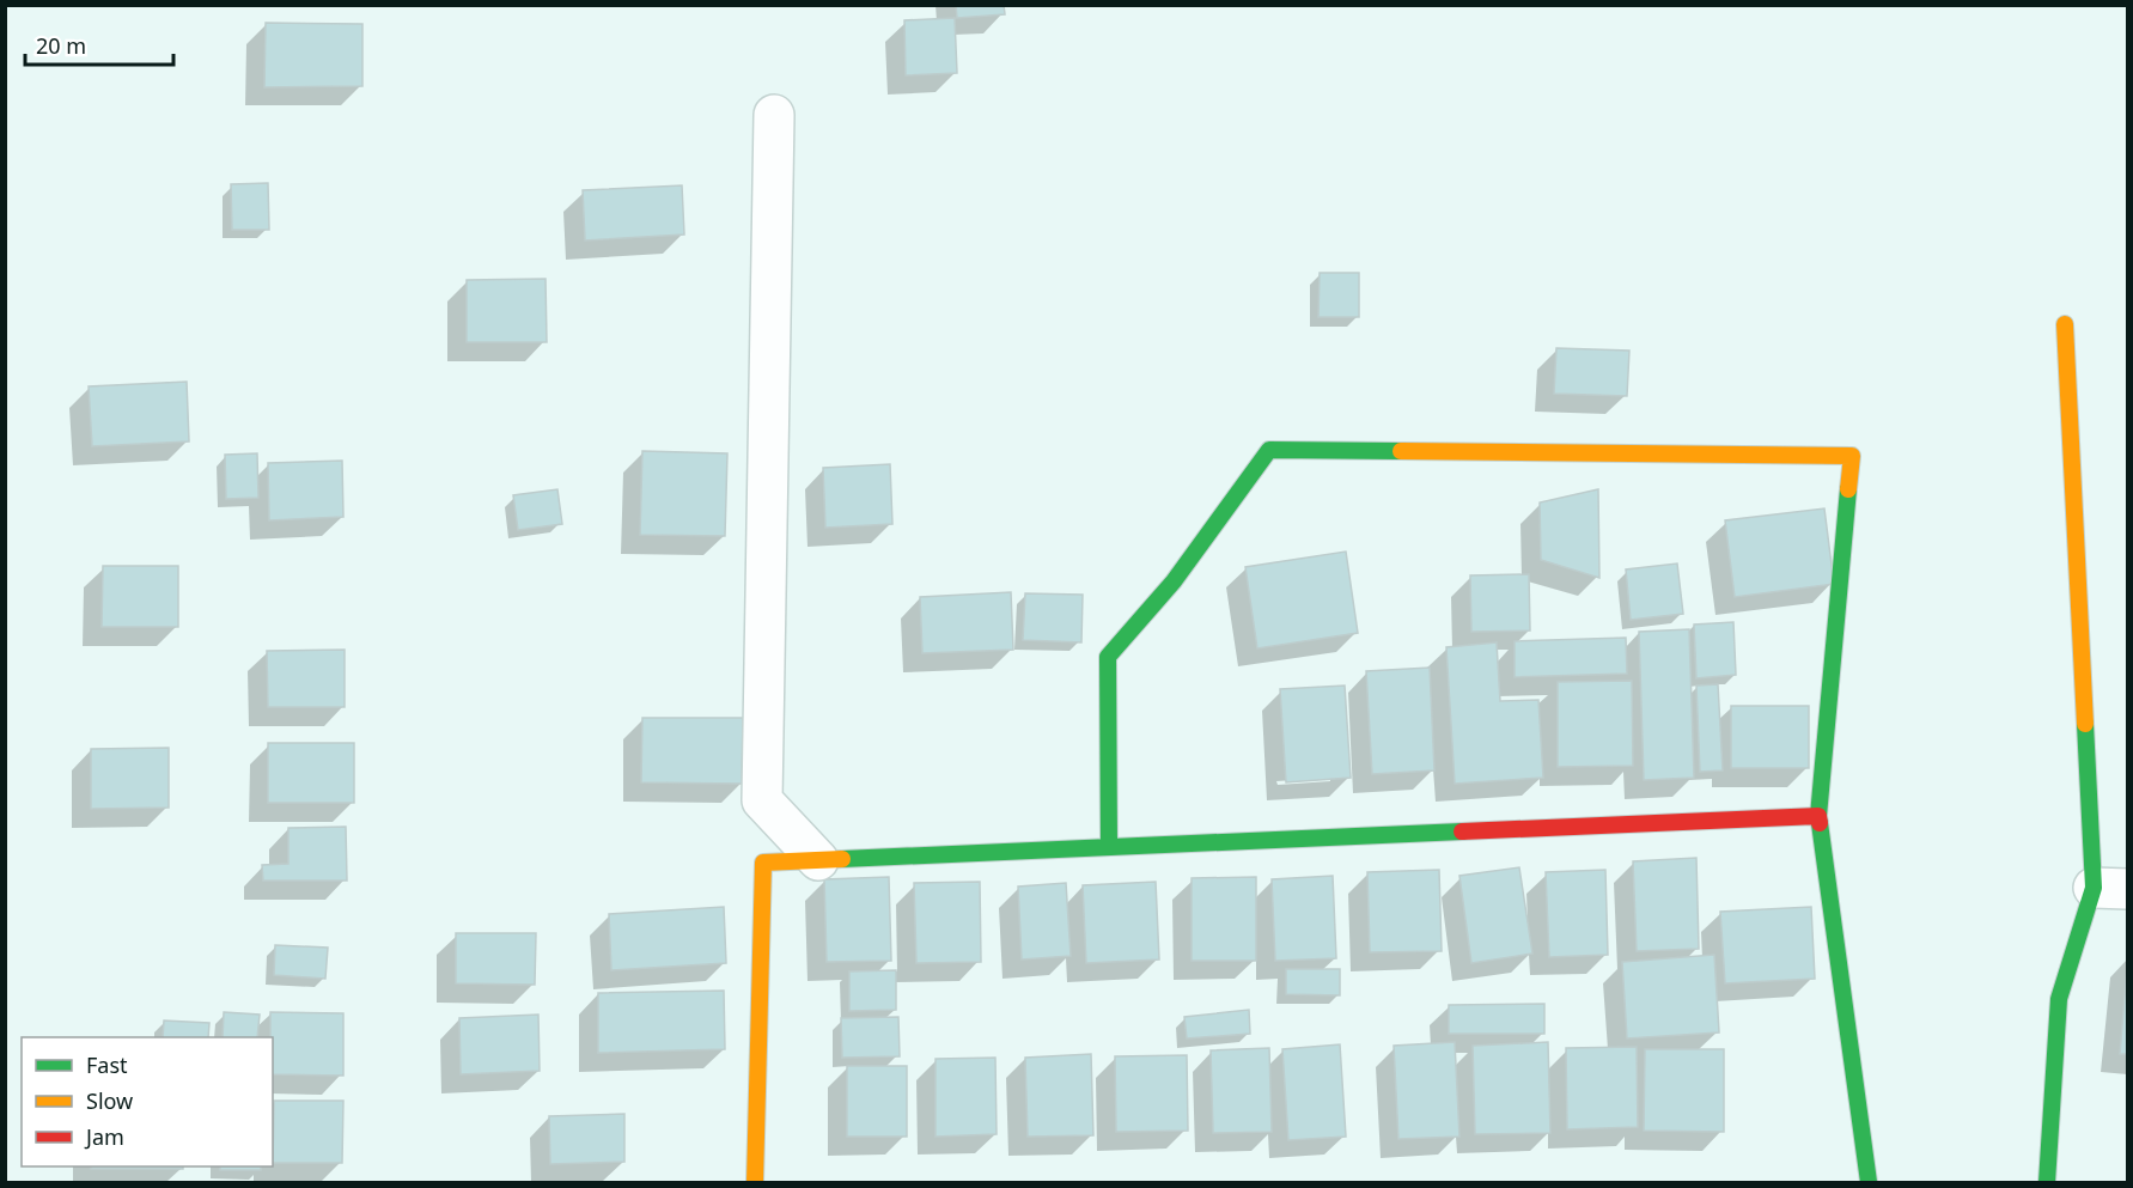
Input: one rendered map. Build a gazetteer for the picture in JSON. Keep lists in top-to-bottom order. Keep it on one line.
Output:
{"legend":["Fast","Slow","Jam"],"scale_bar":"20 m"}
